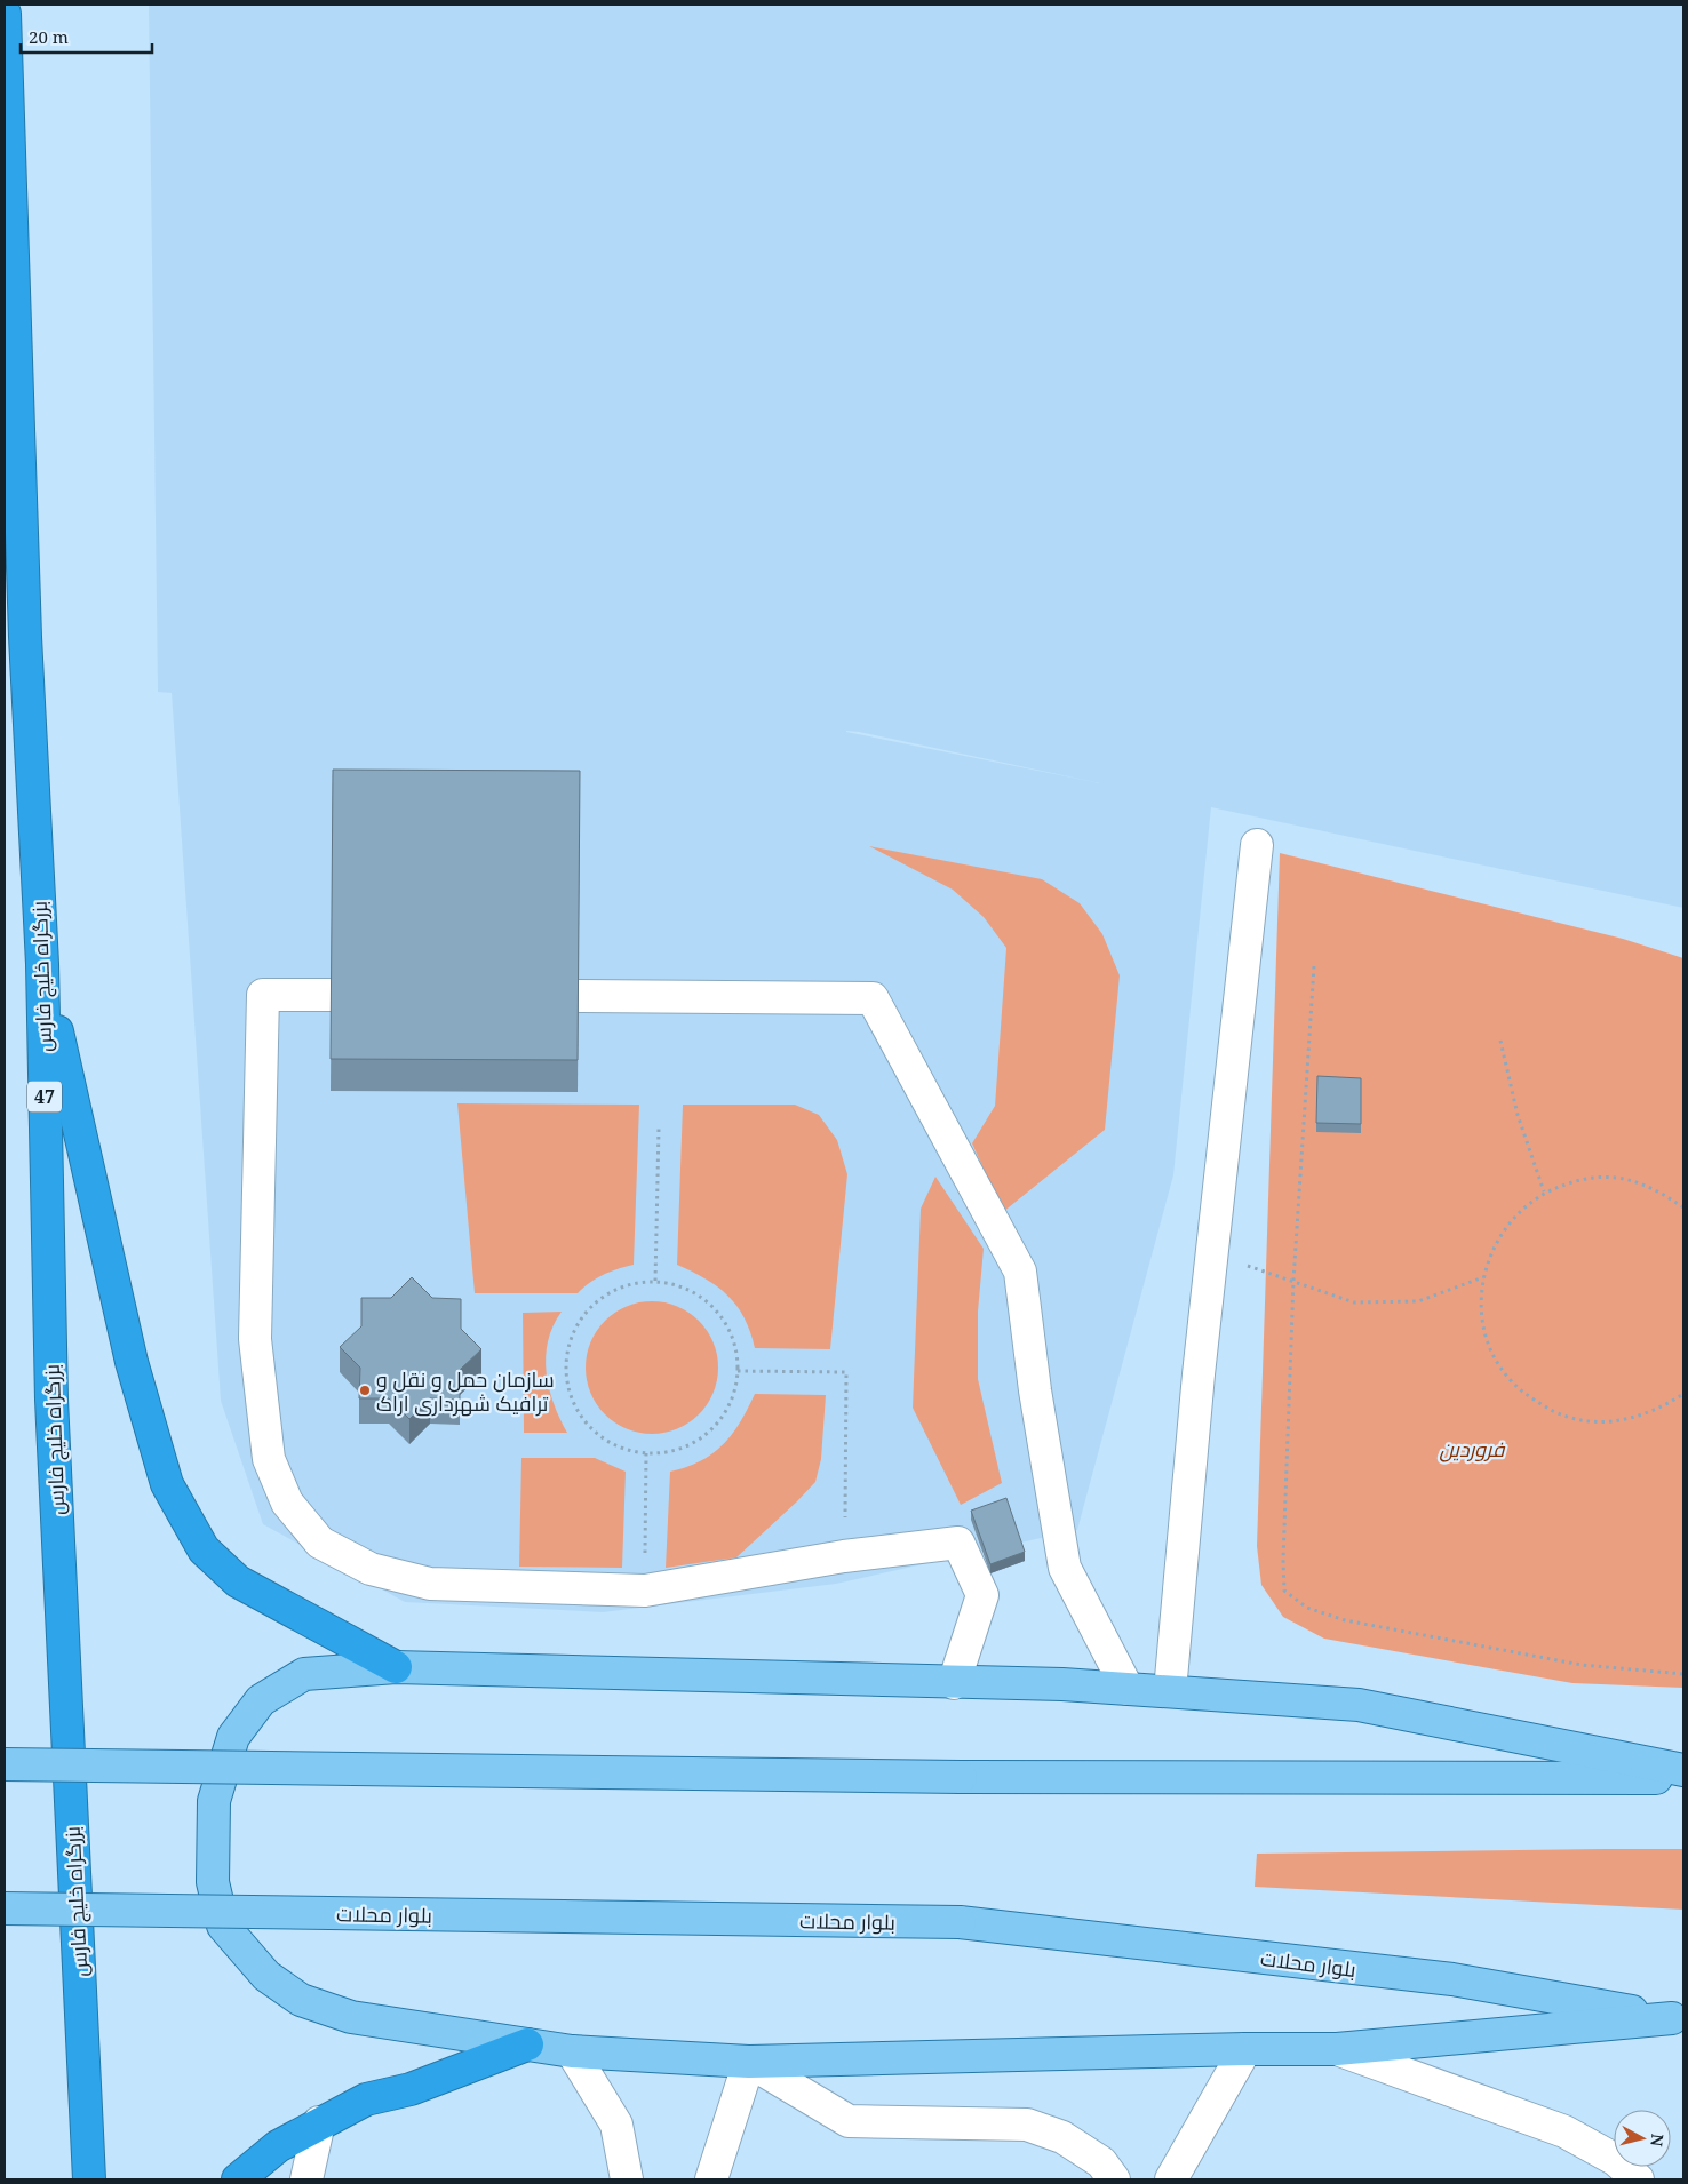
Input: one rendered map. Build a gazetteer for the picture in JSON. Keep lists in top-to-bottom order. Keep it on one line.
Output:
{"streets":{"highway":["بزرگراه خلیج فارس","47"],"main road":["بلوار محلات"]},"parks":["فروردین"],"places":["سازمان حمل و نقل و ترافیک شهرداری اراک"],"scale_bar":"20 m","north":"right"}
